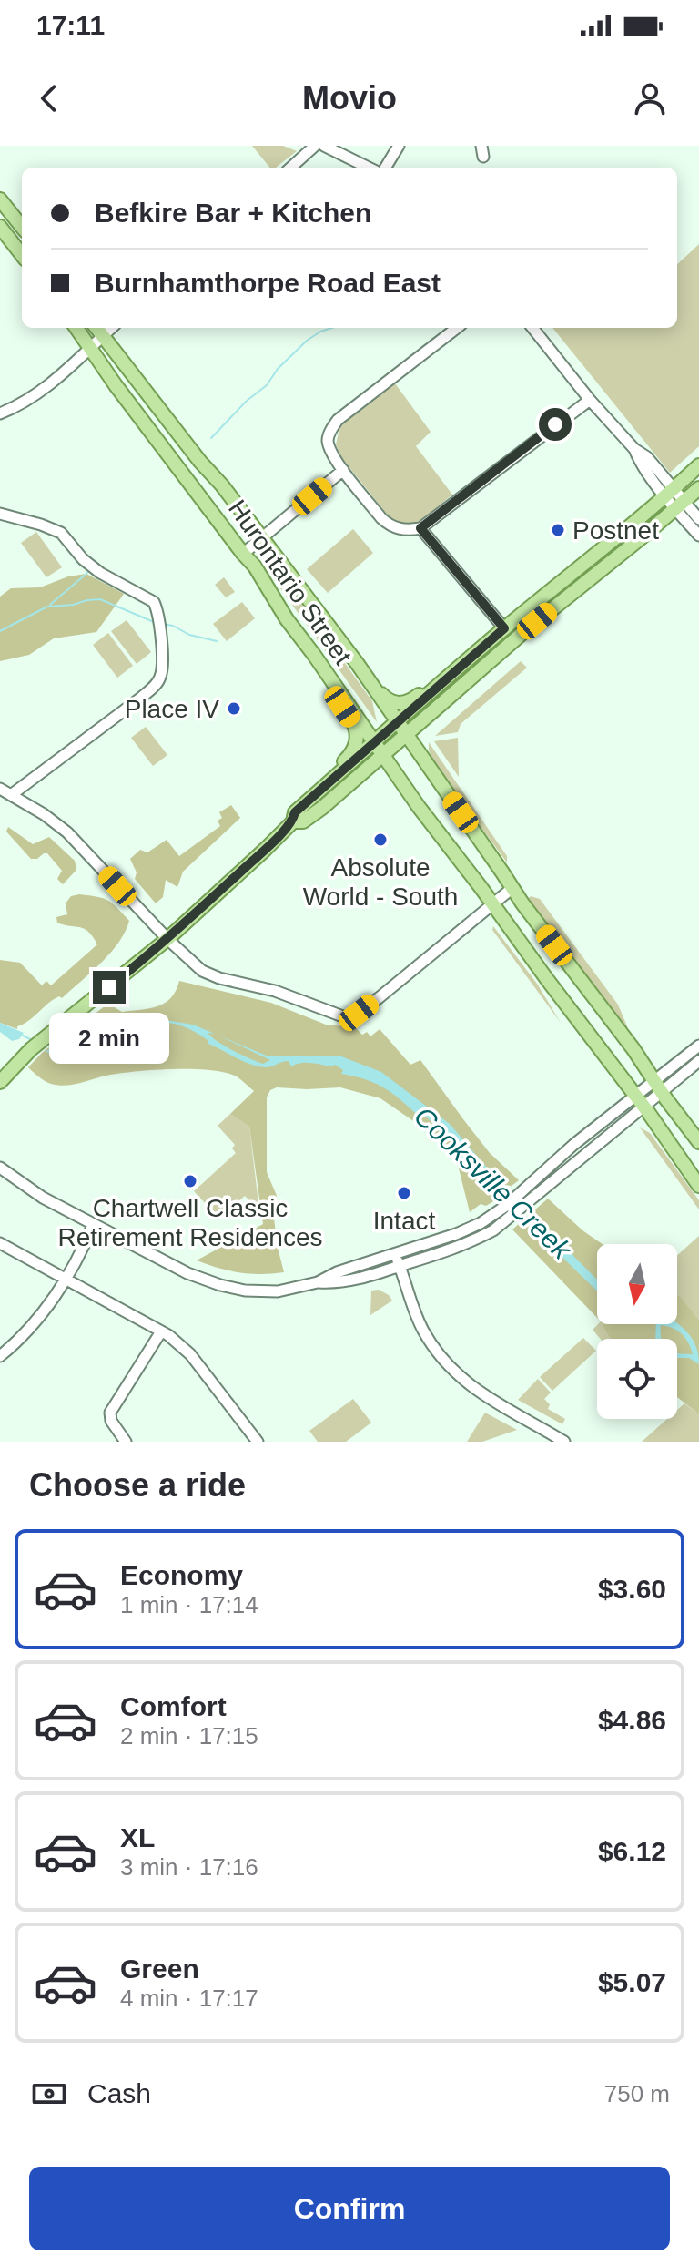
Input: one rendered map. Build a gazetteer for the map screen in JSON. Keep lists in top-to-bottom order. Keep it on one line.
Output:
{"streets":{"main road":["Hurontario Street"]},"water":["Cooksville Creek"],"places":["Postnet","Place IV","Absolute World - South","Chartwell Classic Retirement Residences","Intact"],"north":"bottom","page":{"status":"17:11","header":"Movio","banner":["Befkire Bar + Kitchen","Burnhamthorpe Road East"],"bubble":"2 min","heading":"Choose a ride","list":[{"name":"Economy","note":"1 min · 17:14","value":"$3.60"},{"name":"Comfort","note":"2 min · 17:15","value":"$4.86"},{"name":"XL","note":"3 min · 17:16","value":"$6.12"},{"name":"Green","note":"4 min · 17:17","value":"$5.07"}],"pay":["Cash","750 m"],"buttons":"Confirm"}}
